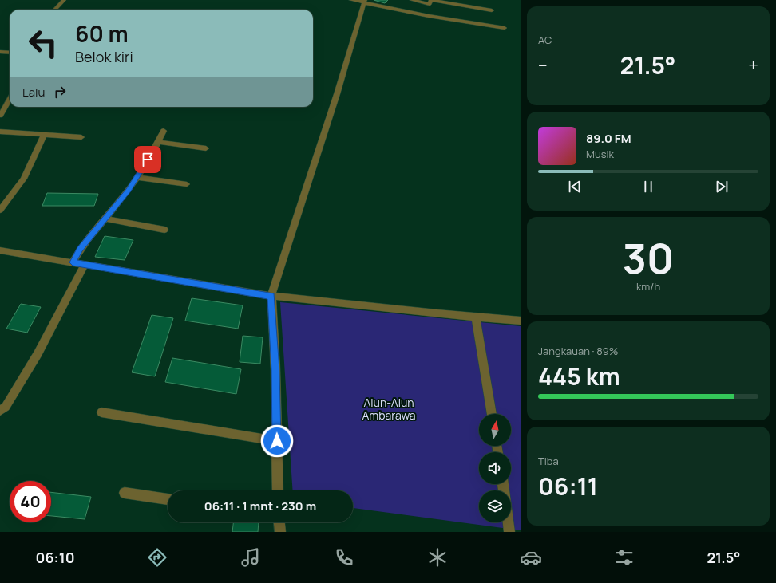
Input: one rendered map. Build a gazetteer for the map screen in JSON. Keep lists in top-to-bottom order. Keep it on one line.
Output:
{"parks":["Alun-Alun Ambarawa"],"north":"top","page":{"tile":["AC",["30","km/h"],["Jangkauan · 89%","445 km"],["Tiba","06:11"]],"turn":["60 m","Belok kiri"],"heat":["−","21.5°","+"],"then":"Lalu","song":["89.0 FM","Musik"],"limit":"40","trip":"06:11 · 1 mnt · 230 m","tabs":["06:10","21.5°"]}}
